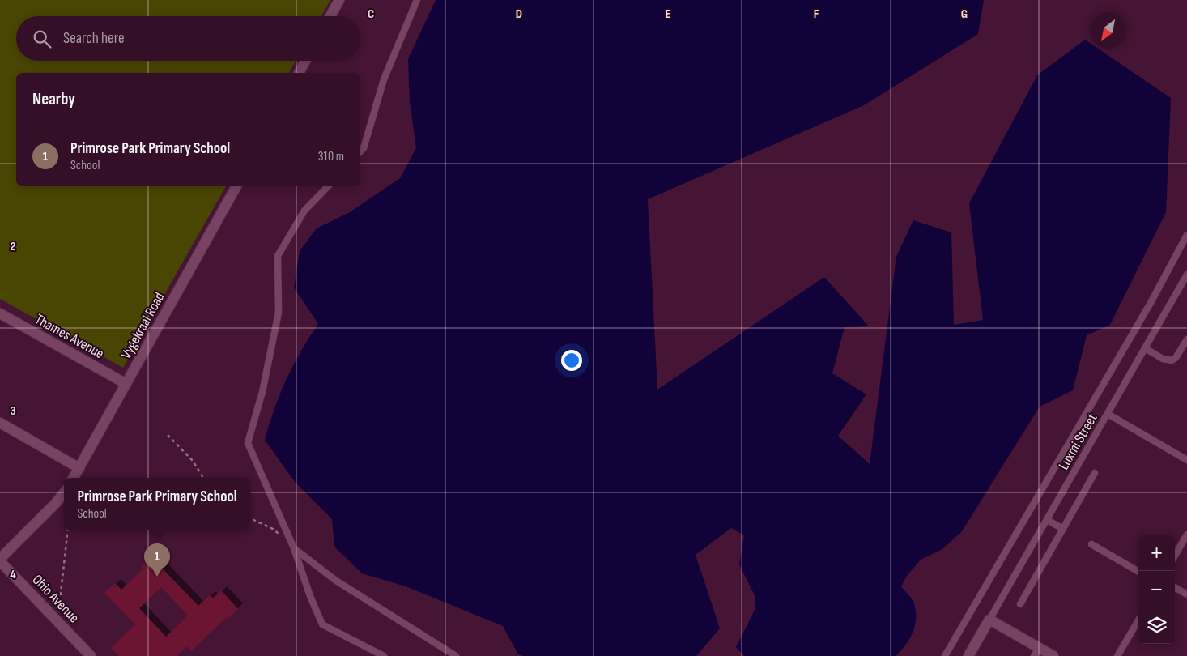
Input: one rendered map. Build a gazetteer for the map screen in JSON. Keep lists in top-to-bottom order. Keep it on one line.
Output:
{"streets":{"street":["Vygekraal Road","Thames Avenue","Ohio Avenue"],"lane":["Luxmi Street"]},"crossings":[["Vygekraal Road","Thames Avenue"]],"north":"bottom left","page":{"search":"Search here","heading":"Nearby","list":[{"mark":"1","name":"Primrose Park Primary School","note":"School","value":"310 m"}],"popup":["Primrose Park Primary School","School"],"map_buttons":["+","−"],"pins":"1"},"grid":{"columns":["C","D","E","F","G"],"rows":["2","3","4"]}}
